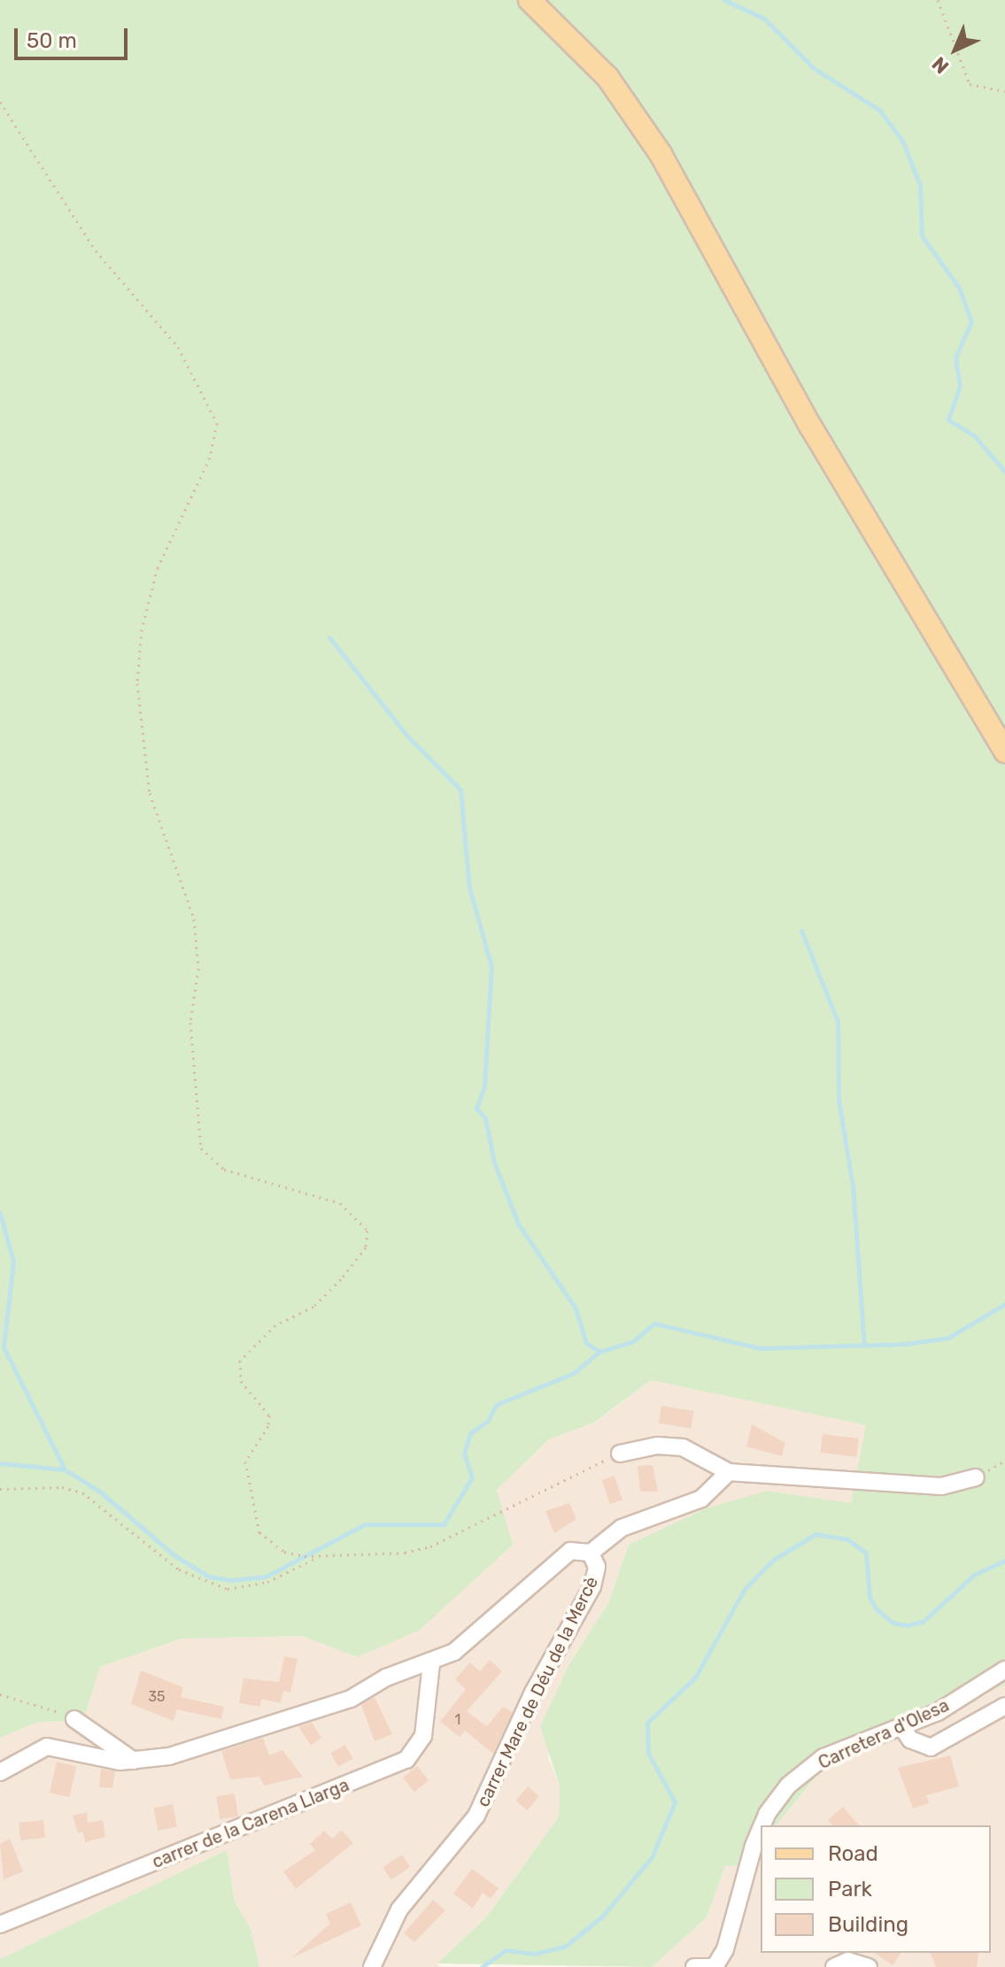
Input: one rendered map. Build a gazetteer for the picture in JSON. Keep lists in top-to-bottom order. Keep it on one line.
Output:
{"streets":{"street":["carrer Mare de Déu de la Mercè","Carretera d'Olesa","carrer de la Carena Llarga"]},"house_numbers":["35","1"],"legend":["Road","Park","Building"],"scale_bar":"50 m","north":"bottom left"}
